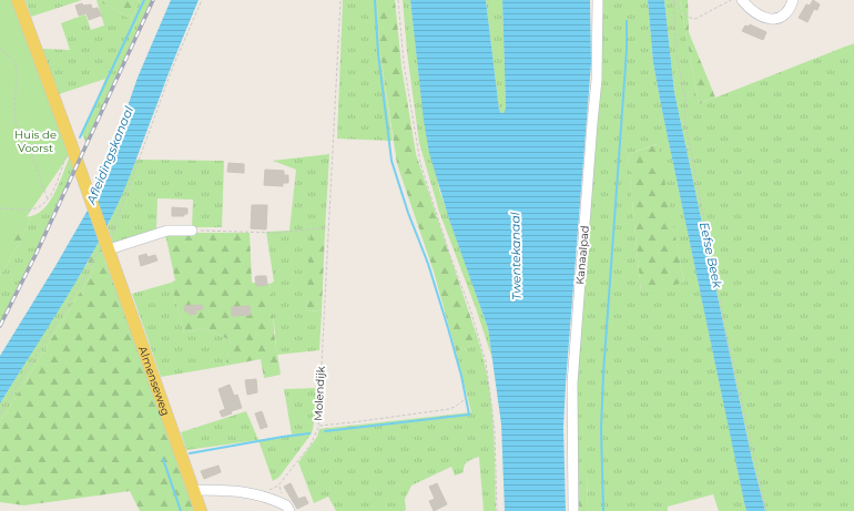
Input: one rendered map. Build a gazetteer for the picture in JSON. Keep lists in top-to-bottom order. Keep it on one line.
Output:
{"streets":{"main road":["Almenseweg"],"street":["Kanaalpad"],"path":["Molendijk"]},"water":["Afleidingskanaal","Eefse Beek","Twentekanaal"],"parks":["Huis de Voorst"]}
